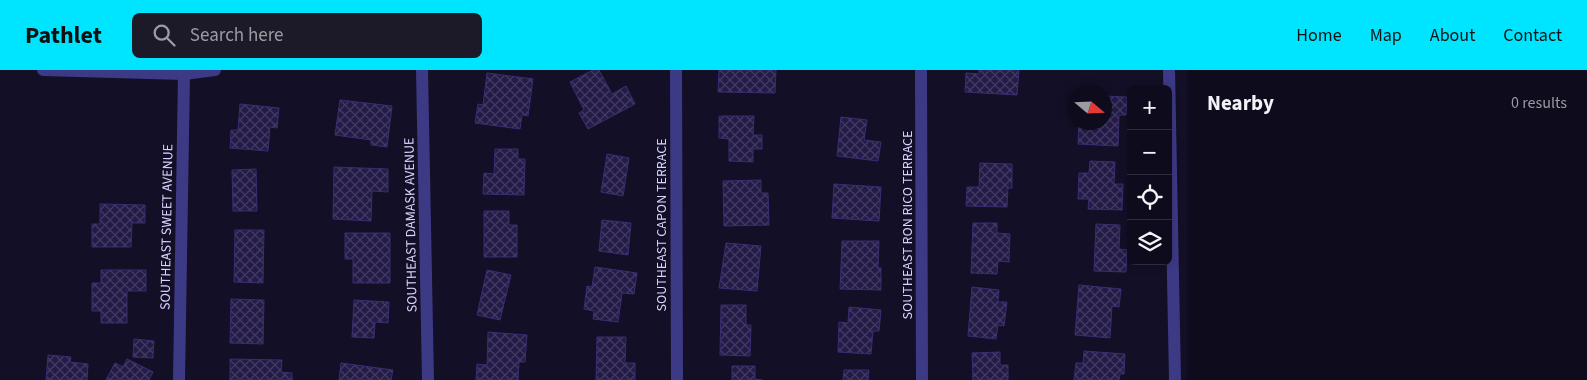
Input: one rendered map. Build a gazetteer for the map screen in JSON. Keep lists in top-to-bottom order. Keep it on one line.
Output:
{"streets":{"street":["SOUTHEAST DAMASK AVENUE","SOUTHEAST CAPON TERRACE","SOUTHEAST RON RICO TERRACE","SOUTHEAST SWEET AVENUE"]},"north":"right","page":{"header":"Pathlet","search":"Search here","nav":["Home","Map","About","Contact"],"heading":["Nearby","0 results"],"map_buttons":["+","−"]}}
